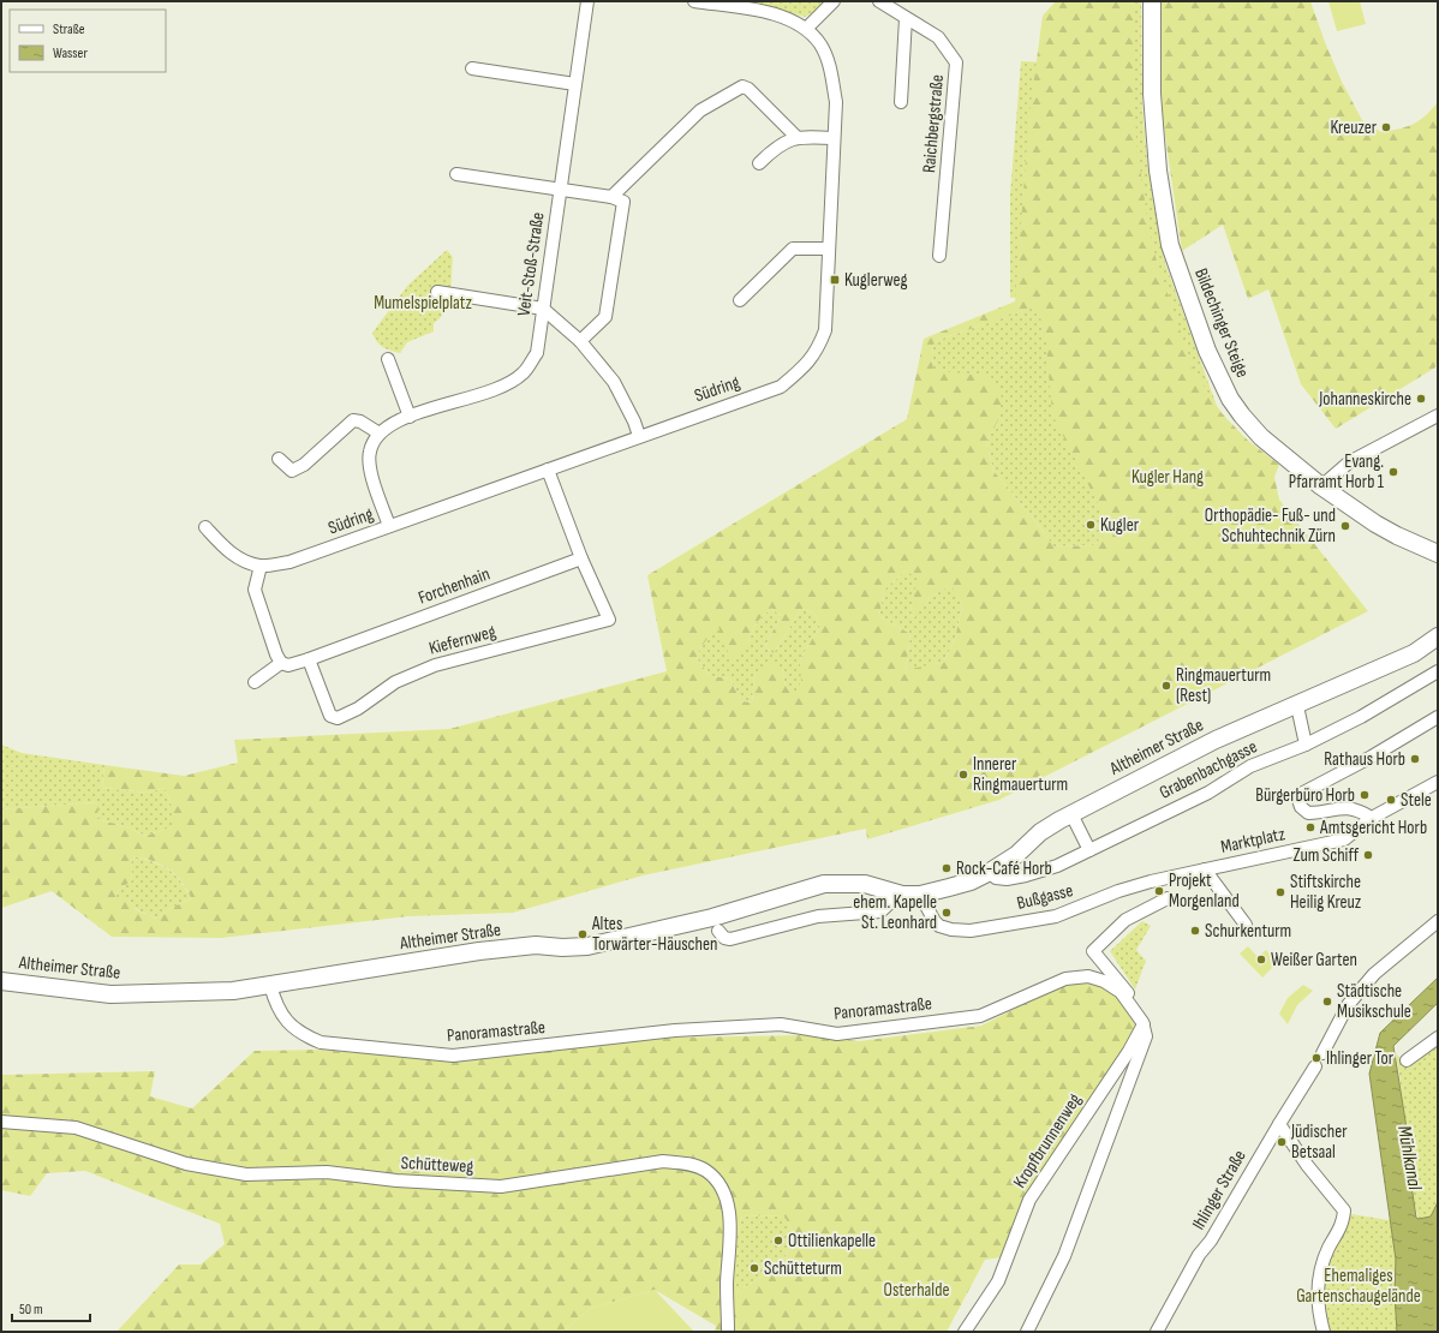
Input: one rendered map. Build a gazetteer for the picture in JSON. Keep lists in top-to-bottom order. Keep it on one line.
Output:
{"streets":{"street":["Raichbergstraße","Veit-Stoß-Straße","Bildechinger Steige","Südring","Forchenhain","Kiefernweg","Altheimer Straße","Grabenbachgasse","Marktplatz","Bußgasse","Panoramastraße","Kropfbrunnenweg","Schütteweg","Ihlinger Straße"]},"crossings":[["Forchenhain","Kiefernweg"],["Altheimer Straße","Grabenbachgasse"],["Altheimer Straße","Bußgasse"],["Altheimer Straße","Panoramastraße"],["Marktplatz","Bußgasse"],["Panoramastraße","Kropfbrunnenweg"]],"water":["Mühlkanal"],"parks":["Mumelspielplatz","Kugler Hang","Ehemaliges Gartenschaugelände","Osterhalde"],"places":{"other":["Kreuzer","Johanneskirche","Evang. Pfarramt Horb 1","Kugler","Orthopädie- Fuß- und Schuhtechnik Zürn","Ringmauerturm (Rest)","Rathaus Horb","Innerer Ringmauerturm","Bürgerbüro Horb","Stele","Amtsgericht Horb","Zum Schiff","Rock-Café Horb","Projekt Morgenland","Stiftskirche Heilig Kreuz","ehem. Kapelle St. Leonhard","Schurkenturm","Altes Torwärter-Häuschen","Weißer Garten","Städtische Musikschule","Ihlinger Tor","Jüdischer Betsaal","Ottilienkapelle","Schütteturm"],"transit":["Kuglerweg"]},"legend":["Straße","Wasser"],"scale_bar":"50 m"}
